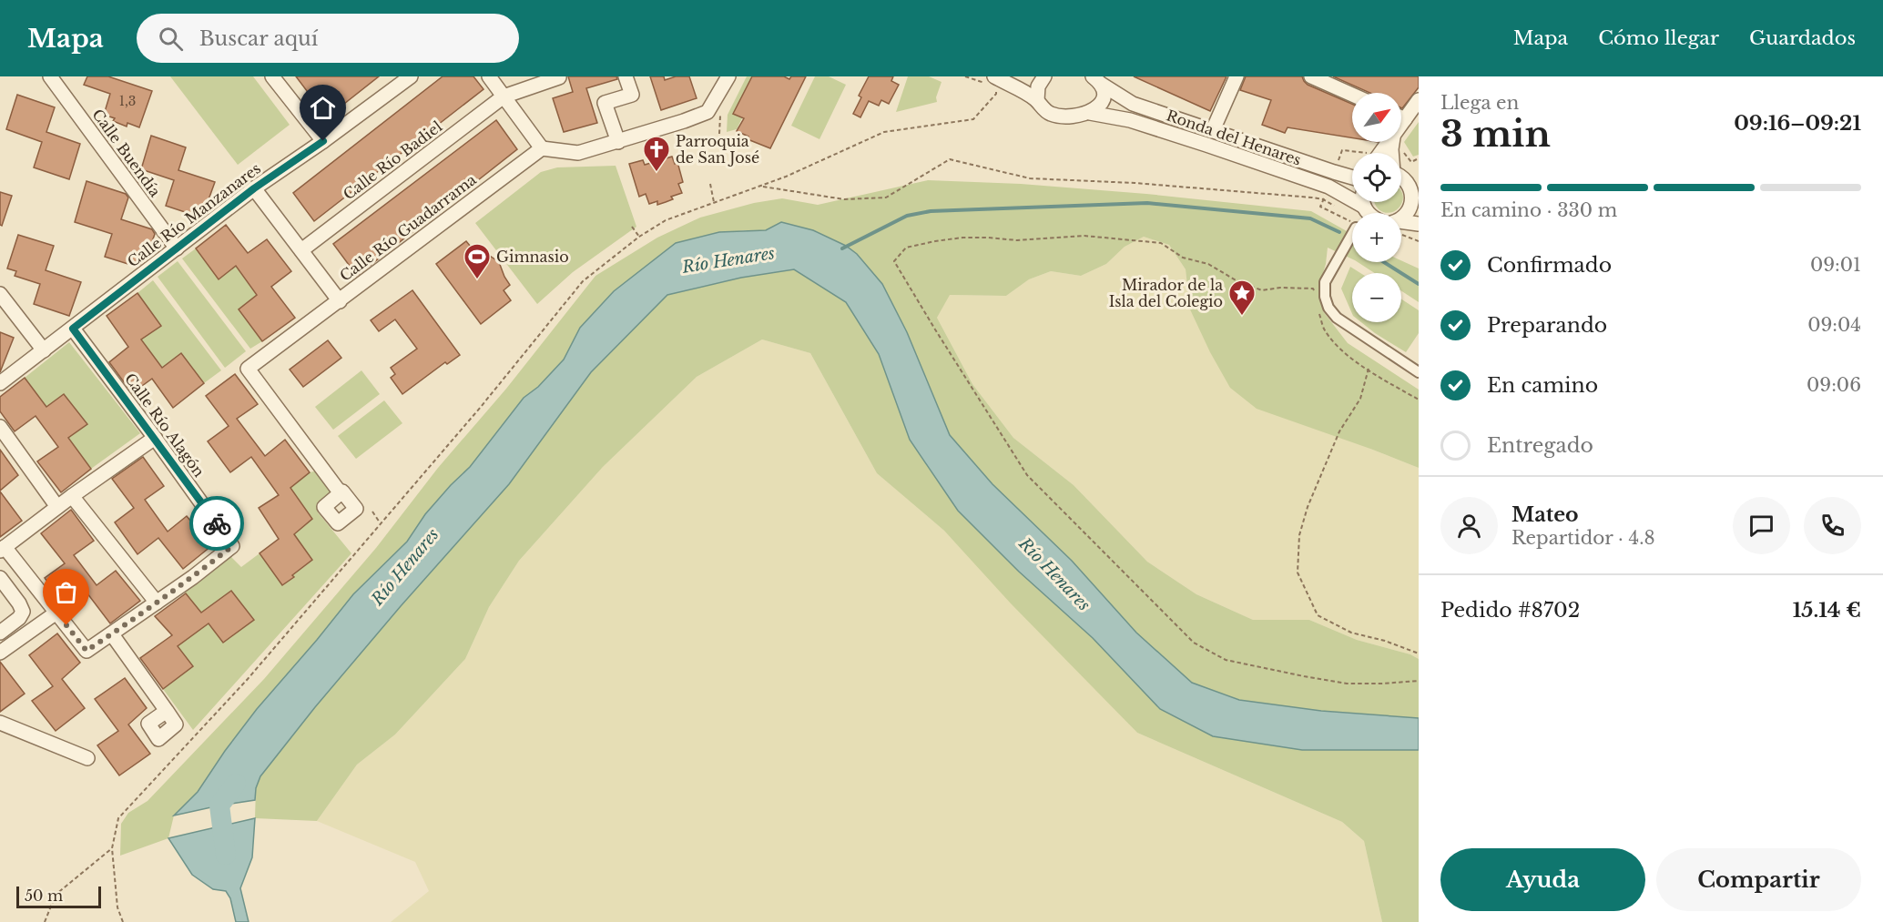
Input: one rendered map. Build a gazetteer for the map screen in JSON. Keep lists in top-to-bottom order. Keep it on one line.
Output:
{"streets":{"street":["Ronda del Henares","Calle Buendía","Calle Río Badiel","Calle Río Manzanares","Calle Río Guadarrama","Calle Río Alagón"]},"crossings":[["Calle Buendía","Calle Río Manzanares"],["Calle Río Manzanares","Calle Río Alagón"]],"water":["Río Henares"],"places":{"church":["Parroquia de San José"],"sports":["Gimnasio"],"place":["Mirador de la Isla del Colegio"]},"house_numbers":["1,3"],"scale_bar":"50 m","north":"top right","page":{"header":"Mapa","search":"Buscar aquí","nav":["Mapa","Cómo llegar","Guardados"],"heading":["3 min","Llega en","09:16–09:21"],"panel":["Mateo","Repartidor · 4.8","Pedido #8702","15.14 €"],"map_buttons":["+","−"],"bar":"En camino · 330 m","list":[["Confirmado","09:01"],["Preparando","09:04"],["En camino","09:06"],"Entregado"],"buttons":["Ayuda","Compartir"],"scale":"50 m"}}
